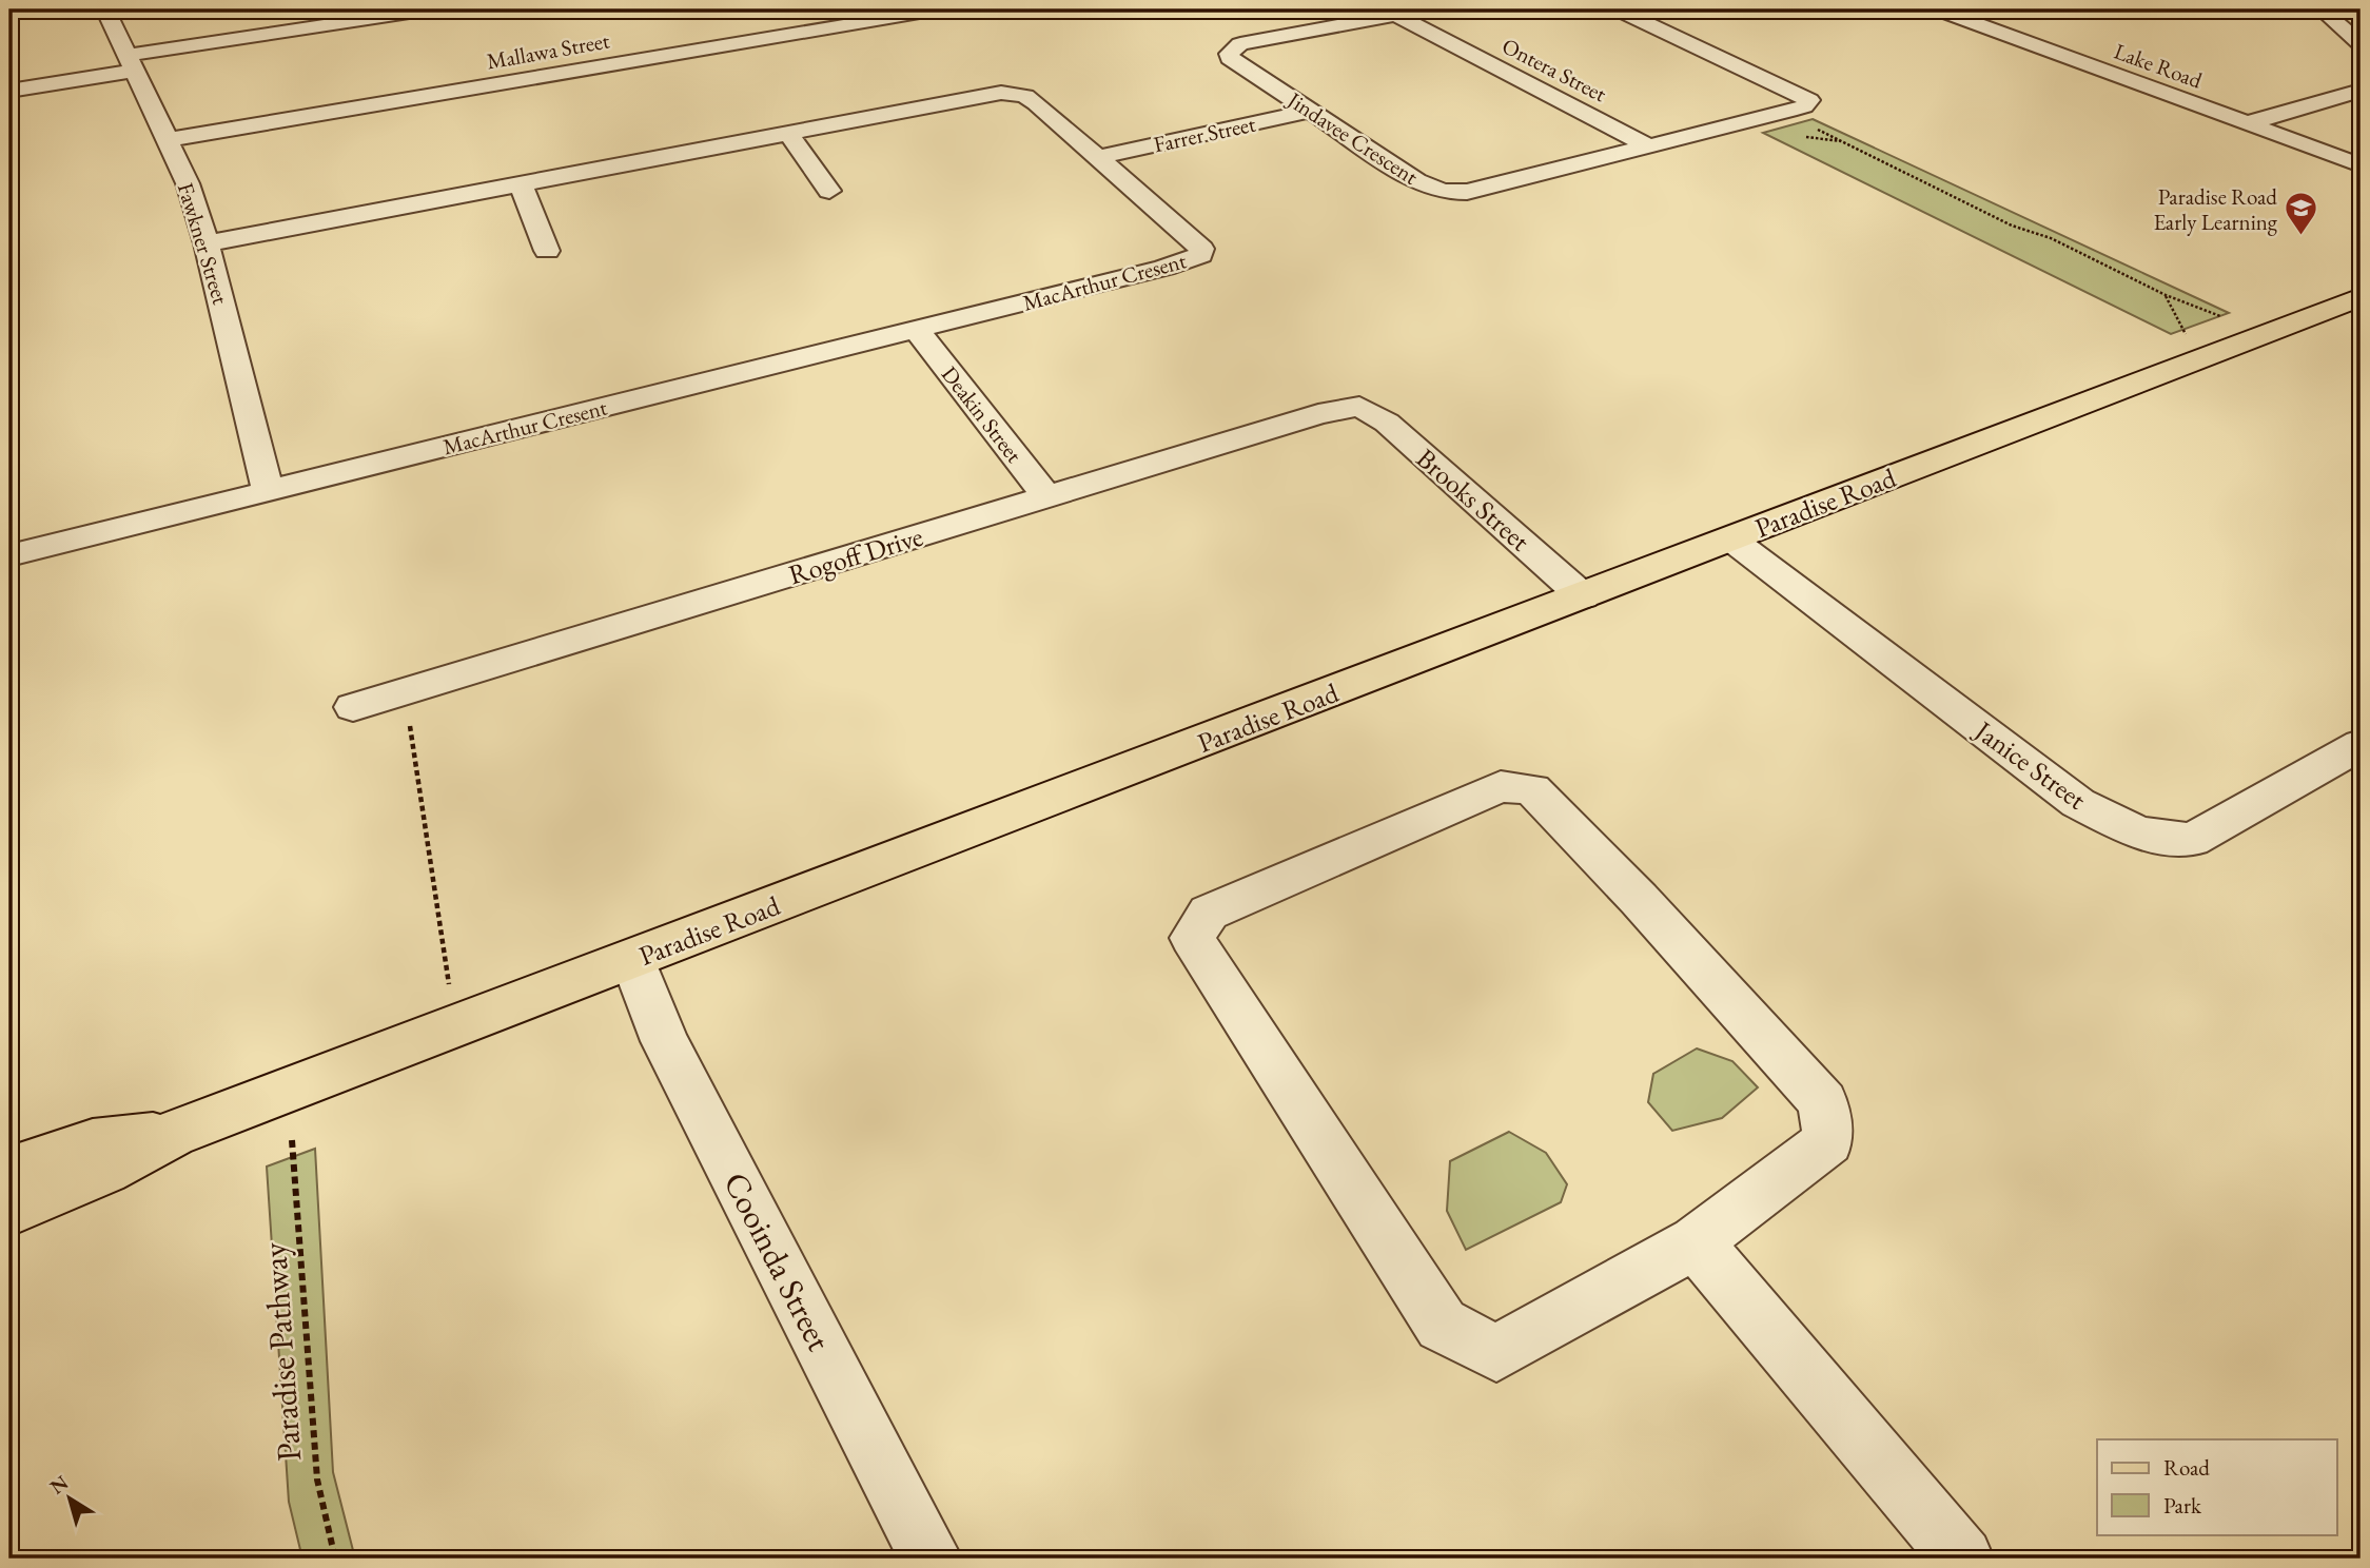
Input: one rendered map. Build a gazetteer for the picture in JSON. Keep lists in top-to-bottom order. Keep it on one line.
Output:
{"streets":{"main road":["Paradise Road"],"street":["Mallawa Street","Lake Road","Ontera Street","Farrer Street","Jindavee Crescent","Fawkner Street","MacArthur Cresent","Deakin Street","Brooks Street","Rogoff Drive","Janice Street","Cooinda Street"],"path":["Paradise Pathway"]},"crossings":[["Mallawa Street","Fawkner Street"],["Ontera Street","Jindavee Crescent"],["Farrer Street","Jindavee Crescent"],["Farrer Street","MacArthur Cresent"],["Fawkner Street","MacArthur Cresent"],["MacArthur Cresent","Deakin Street"],["Deakin Street","Rogoff Drive"],["Brooks Street","Paradise Road"],["Brooks Street","Rogoff Drive"],["Paradise Road","Janice Street"],["Paradise Road","Cooinda Street"]],"places":{"school or university":["Paradise Road Early Learning"]},"legend":["Road","Park"],"north":"top left"}
